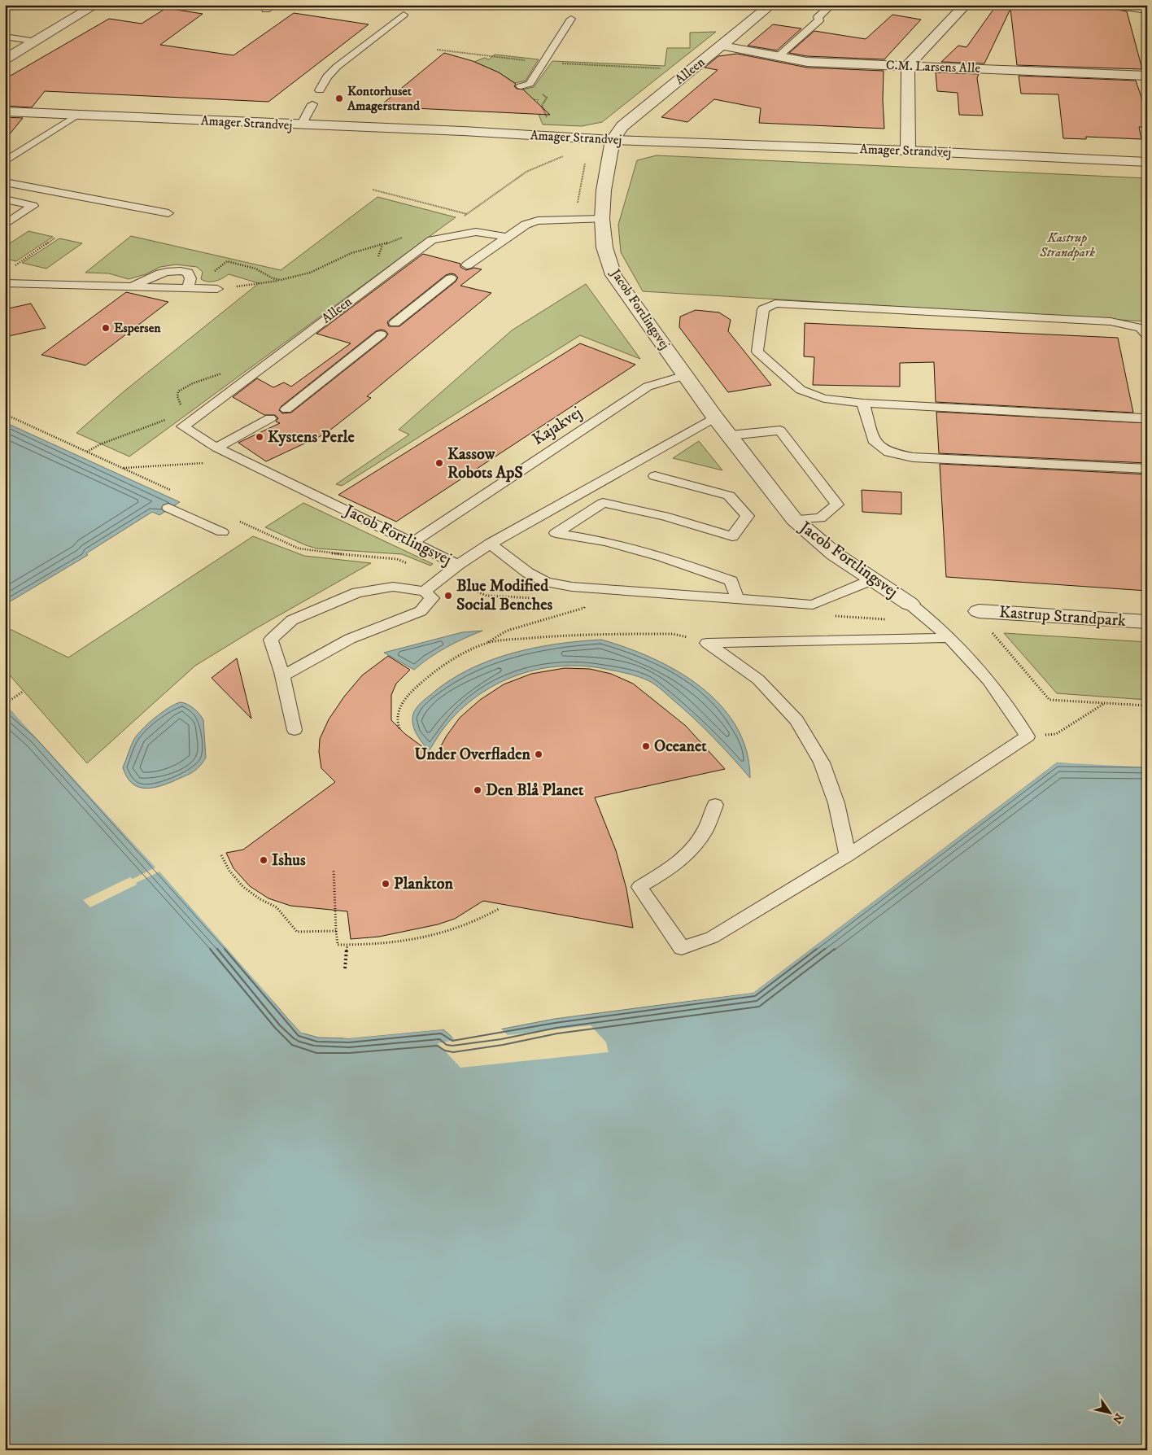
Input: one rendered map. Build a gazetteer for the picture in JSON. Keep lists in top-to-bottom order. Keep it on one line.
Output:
{"streets":{"street":["C.M. Larsens Alle","Alleen","Amager Strandvej","Jacob Fortlingsvej","Kastrup Strandpark"],"lane":["Kajakvej"]},"crossings":[["C.M. Larsens Alle","Alleen"],["Alleen","Amager Strandvej"],["Alleen","Jacob Fortlingsvej"],["Amager Strandvej","Jacob Fortlingsvej"],["Jacob Fortlingsvej","Kajakvej"]],"parks":["Kastrup Strandpark"],"places":["Kontorhuset Amagerstrand","Espersen","Kystens Perle","Kassow Robots ApS","Blue Modified Social Benches","Oceanet","Under Overfladen","Den Blå Planet","Ishus","Plankton"],"north":"bottom right"}
